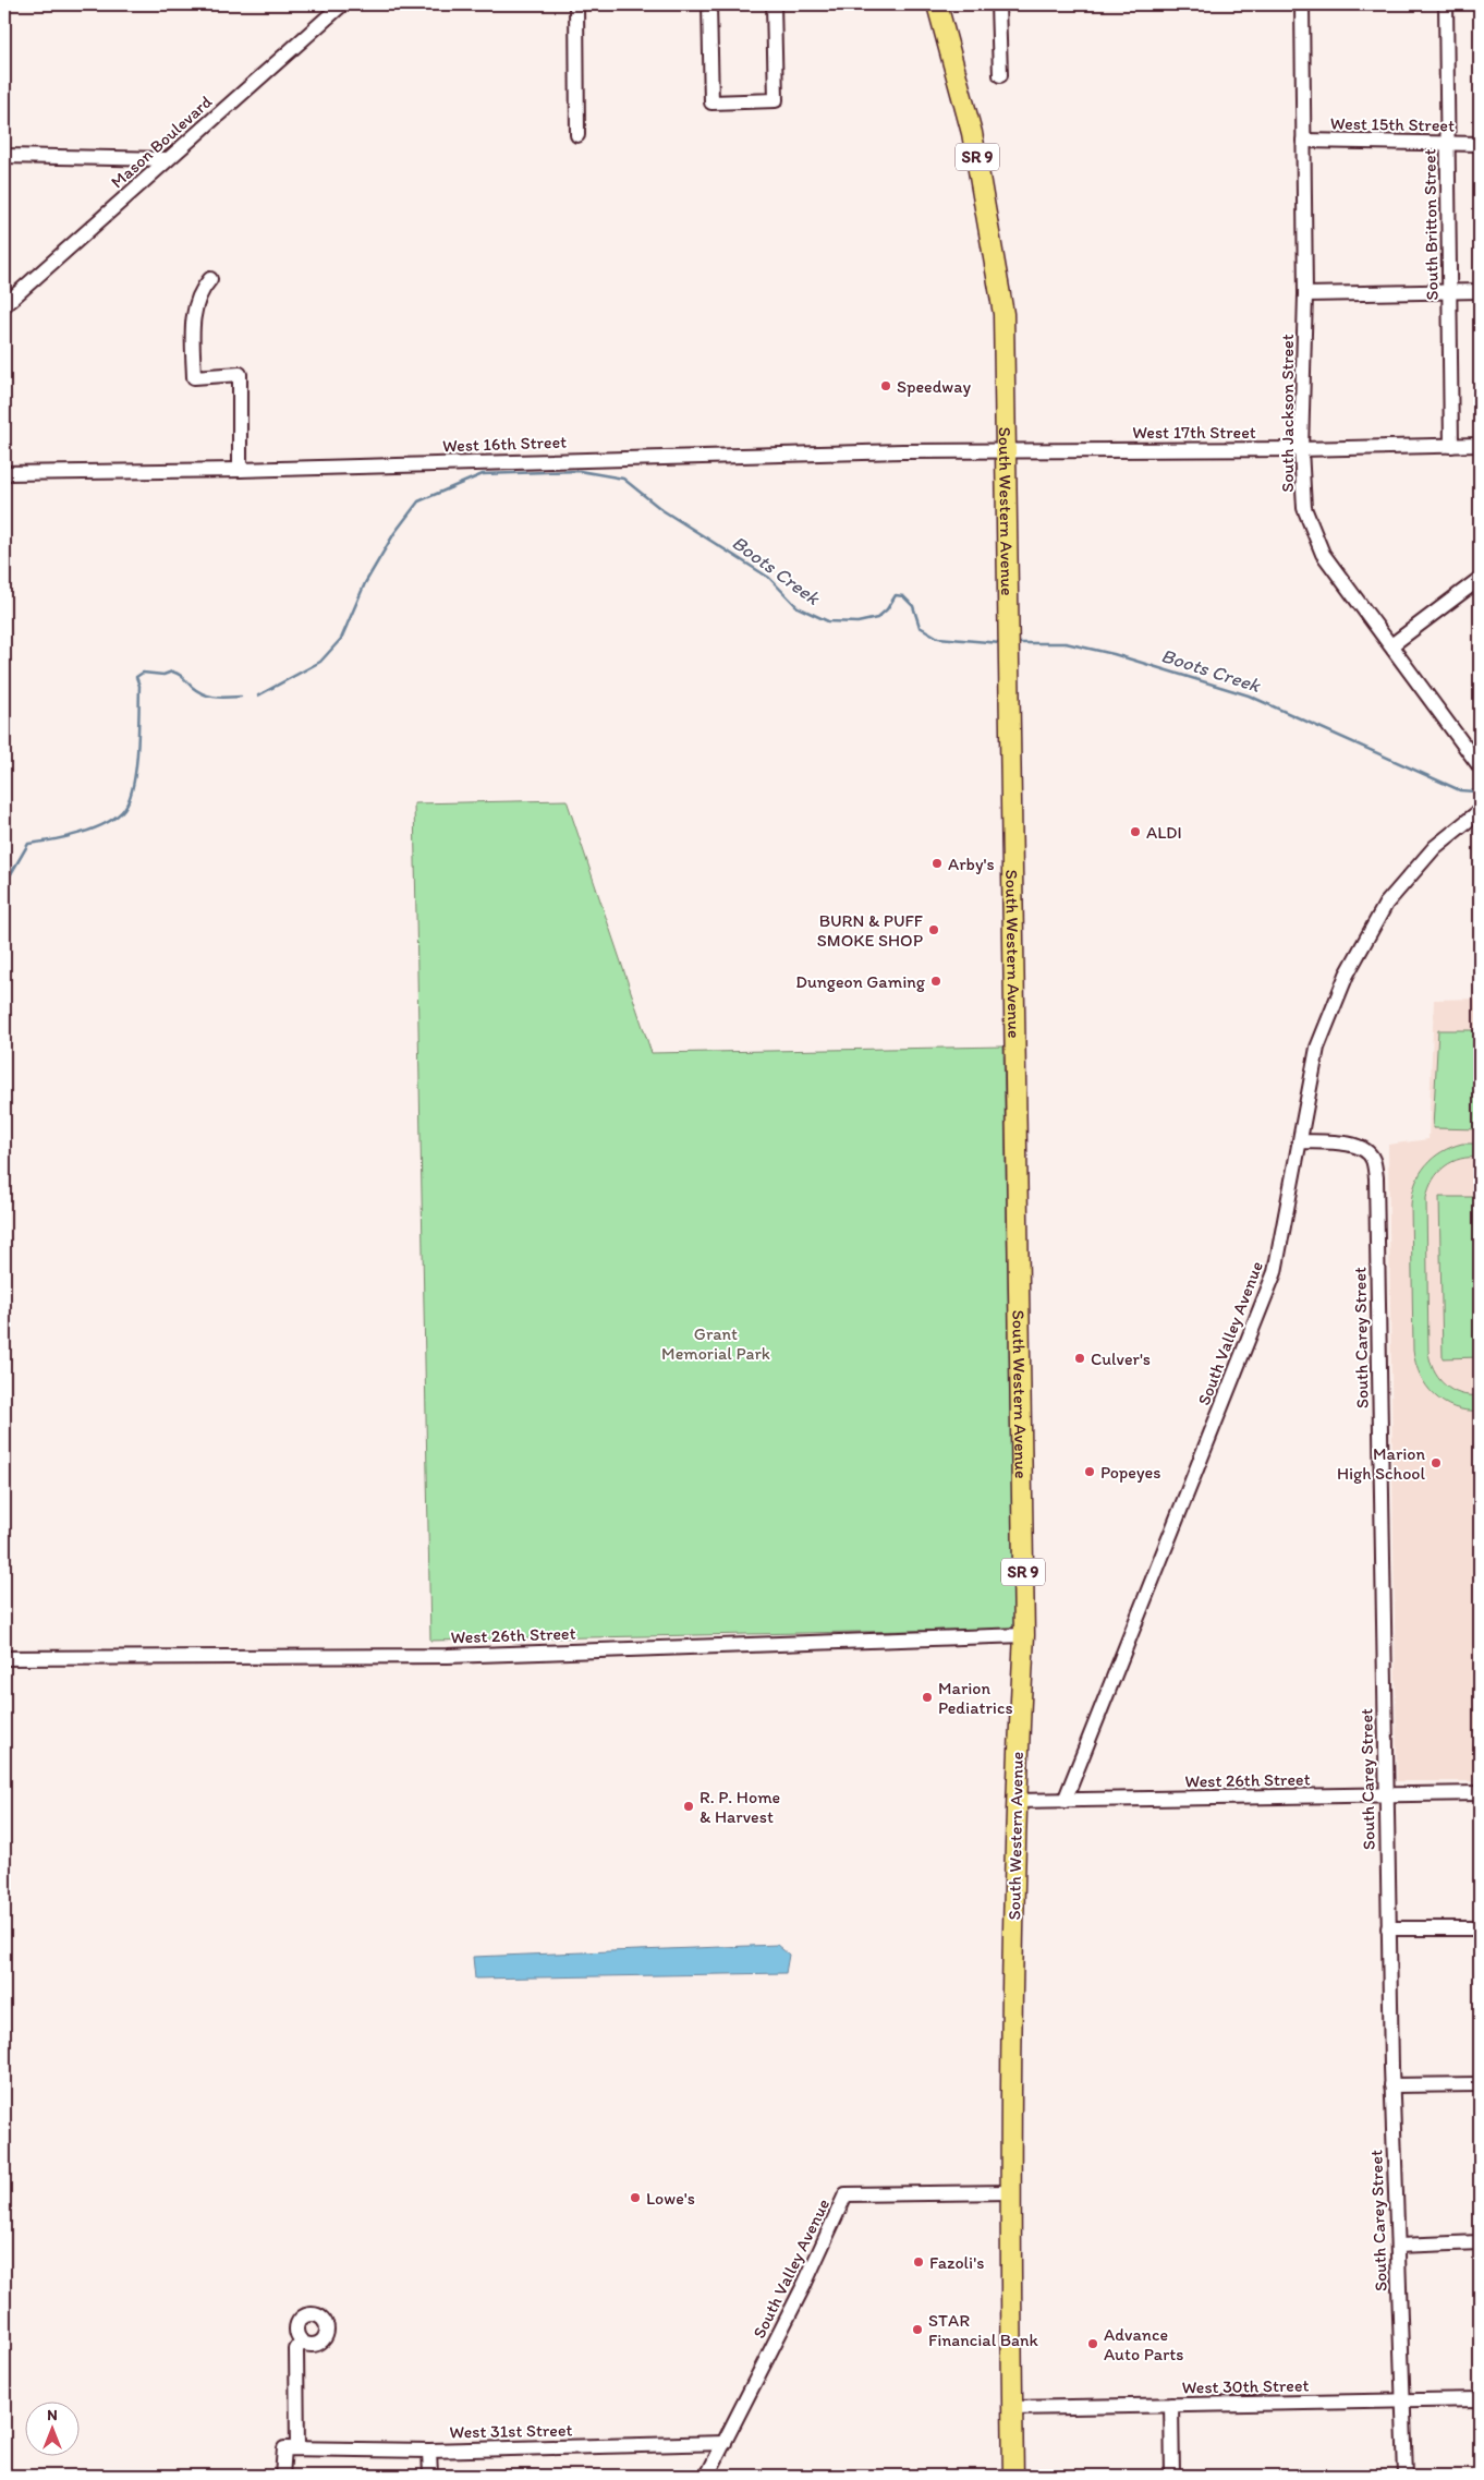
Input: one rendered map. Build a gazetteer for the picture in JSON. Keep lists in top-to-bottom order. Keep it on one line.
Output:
{"streets":{"highway":["SR 9","South Western Avenue"],"street":["West 15th Street","Mason Boulevard","South Britton Street","South Jackson Street","West 17th Street","West 16th Street","South Valley Avenue","South Carey Street","West 26th Street","West 30th Street","West 31st Street"]},"crossings":[["West 15th Street","South Britton Street"],["West 15th Street","South Jackson Street"],["South Britton Street","West 17th Street"],["South Jackson Street","West 17th Street"],["West 17th Street","West 16th Street"],["West 17th Street","South Western Avenue"],["West 16th Street","South Western Avenue"],["South Western Avenue","South Valley Avenue"],["South Western Avenue","West 26th Street"],["South Western Avenue","West 30th Street"],["South Valley Avenue","South Carey Street"],["South Valley Avenue","West 26th Street"],["South Valley Avenue","West 31st Street"],["South Carey Street","West 26th Street"],["South Carey Street","West 30th Street"]],"water":["Boots Creek"],"parks":["Grant Memorial Park"],"places":["Speedway","ALDI","Arby's","BURN & PUFF SMOKE SHOP","Dungeon Gaming","Culver's","Marion High School","Popeyes","Marion Pediatrics","R. P. Home & Harvest","Lowe's","Fazoli's","STAR Financial Bank","Advance Auto Parts"],"north":"top"}
